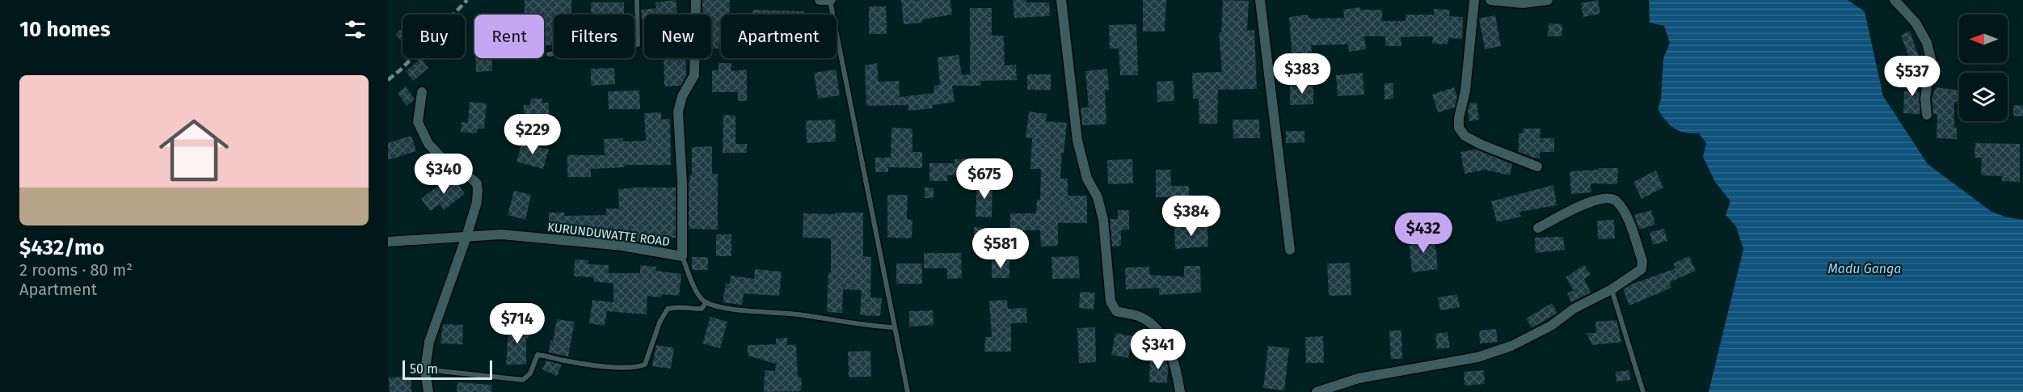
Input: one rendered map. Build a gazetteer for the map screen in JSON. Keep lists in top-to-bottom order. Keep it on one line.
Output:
{"streets":{"street":["KURUNDUWATTE ROAD"]},"water":["Madu Ganga"],"scale_bar":"50 m","north":"left","page":{"heading":"10 homes","chip":["Buy","Rent","Filters","New","Apartment"],"price":["$383","$537","$229","$340","$675","$384","$432","$581","$714","$341"],"list":[{"name":"$432/mo","note":"2 rooms · 80 m² · Apartment"}],"scale":"50 m"}}
